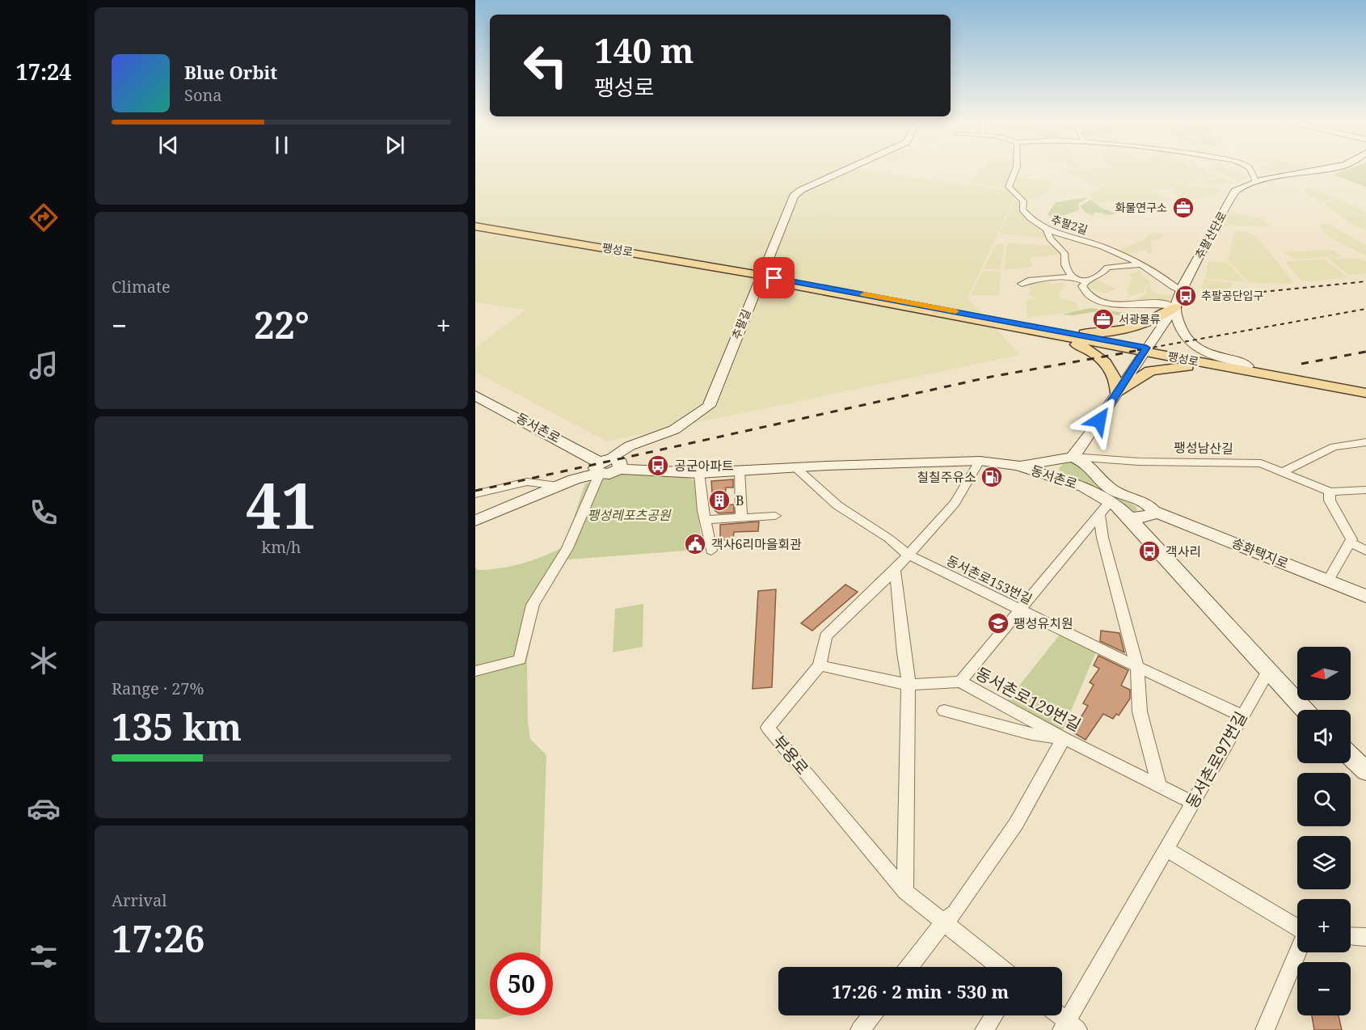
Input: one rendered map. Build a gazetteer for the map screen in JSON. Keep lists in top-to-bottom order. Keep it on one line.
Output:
{"streets":{"main road":["팽성로"],"street":["추팔2길","추팔산단로","추팔길","동서촌로","팽성남산길","송화택지로","동서촌로153번길","동서촌로129번길","부용로","동서촌로97번길"]},"crossings":[["추팔2길","추팔산단로"],["추팔산단로","팽성로"],["추팔길","동서촌로"],["동서촌로","동서촌로153번길"],["동서촌로","동서촌로129번길"],["동서촌로","동서촌로97번길"],["팽성남산길","송화택지로"],["동서촌로153번길","동서촌로129번길"],["동서촌로153번길","동서촌로97번길"],["동서촌로129번길","동서촌로97번길"]],"parks":["팽성레포츠공원"],"places":{"office":["화물연구소","서광물류"],"bus stop":["추팔공단입구","공군아파트","객사리"],"fuel station":["칠칠주유소"],"building":["B"],"public building":["객사6리마을회관"],"school or university":["팽성유치원"]},"north":"left","page":{"tabs":"17:24","turn":["140 m","팽성로"],"song":["Blue Orbit","Sona"],"tile":["Climate",["41","km/h"],["Range · 27%","135 km"],["Arrival","17:26"]],"heat":["−","22°","+"],"map_buttons":["+","−"],"limit":"50","trip":"17:26 · 2 min · 530 m"}}
